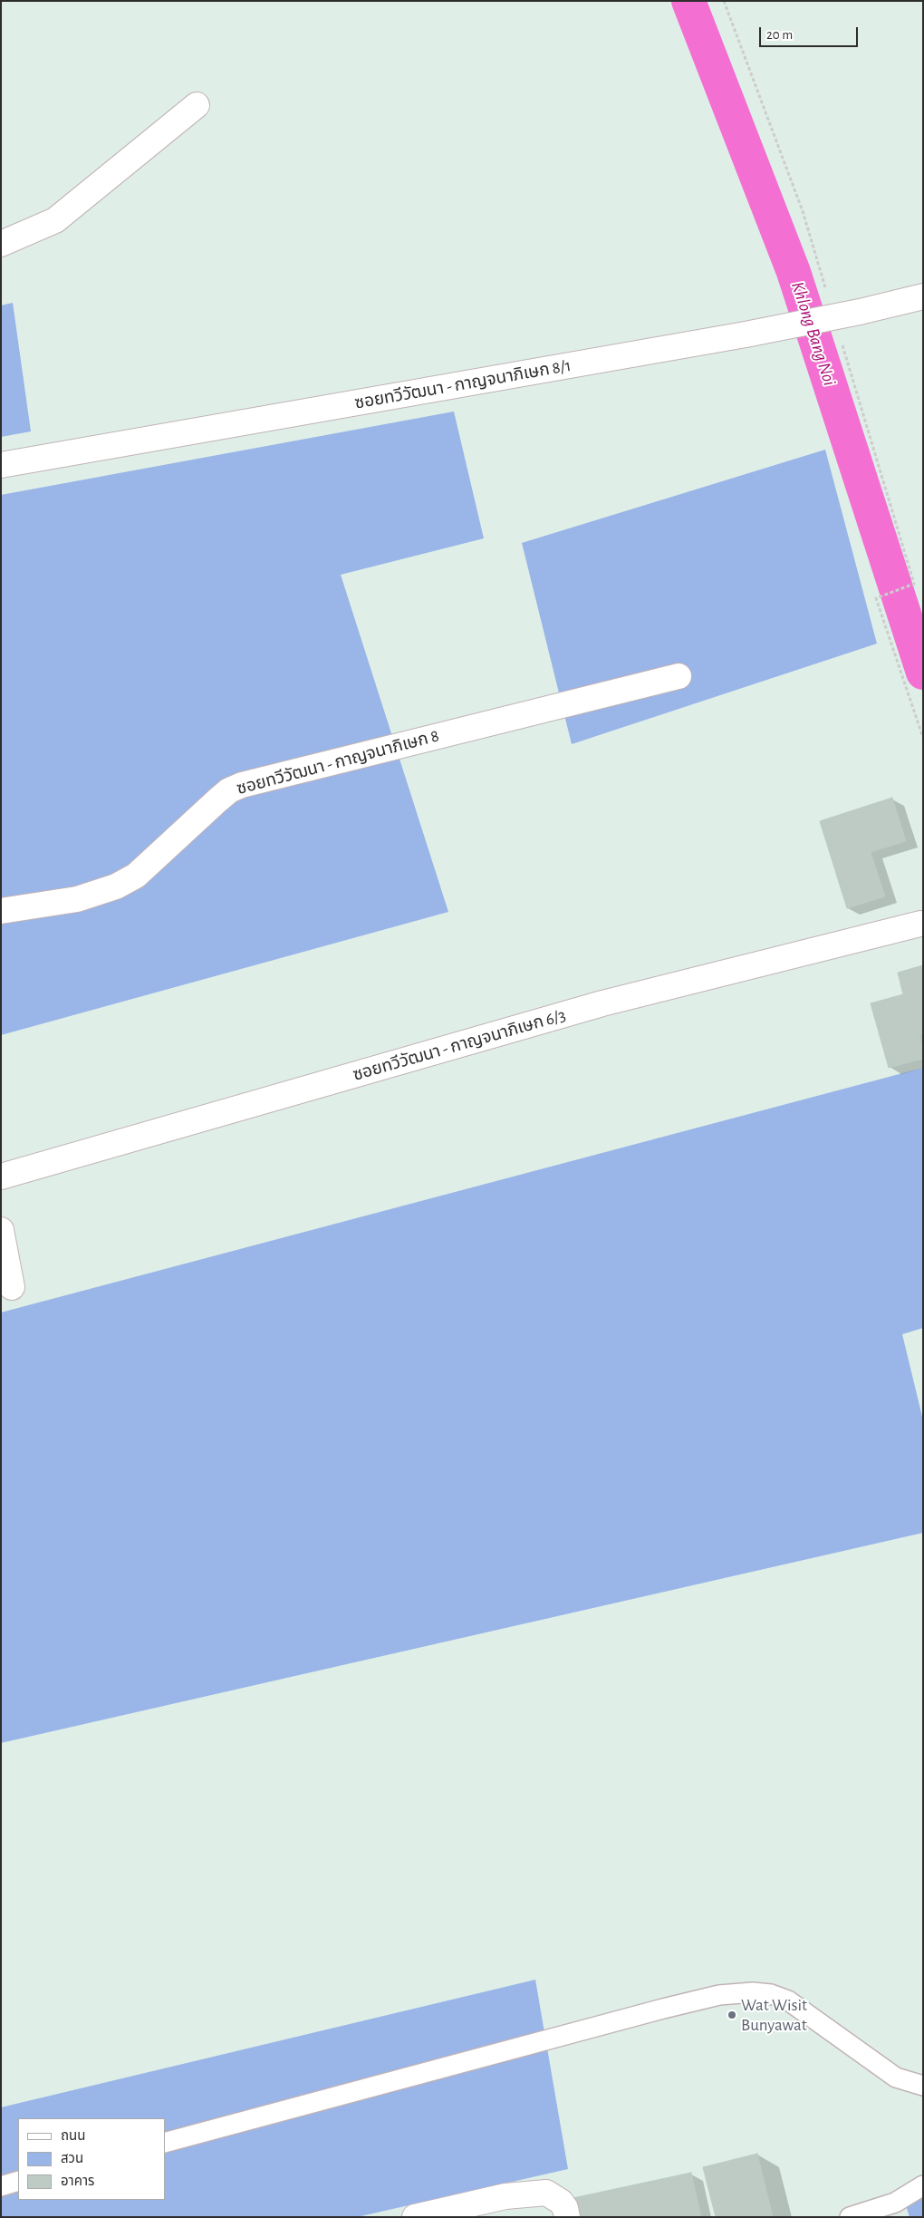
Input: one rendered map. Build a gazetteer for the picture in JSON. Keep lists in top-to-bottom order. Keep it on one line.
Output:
{"streets":{"street":["ซอยทวีวัฒนา - กาญจนาภิเษก 8/1","ซอยทวีวัฒนา - กาญจนาภิเษก 8","ซอยทวีวัฒนา - กาญจนาภิเษก 6/3"]},"water":["Khlong Bang Noi"],"places":["Wat Wisit Bunyawat"],"legend":["ถนน","สวน","อาคาร"],"scale_bar":"20 m"}
